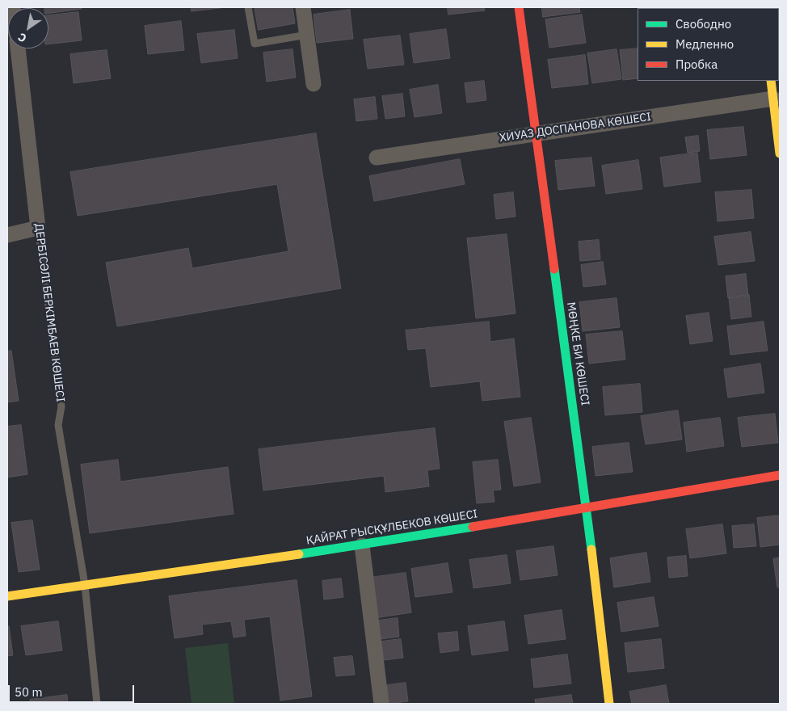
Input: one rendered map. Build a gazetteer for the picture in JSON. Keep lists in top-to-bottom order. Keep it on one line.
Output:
{"streets":{"street":["ХИУАЗ ДОСПАНОВА КӨШЕСІ","ДЕРБІСӘЛІ БЕРКІМБАЕВ КӨШЕСІ","МӨҢКЕ БИ КӨШЕСІ","ҚАЙРАТ РЫСҚҰЛБЕКОВ КӨШЕСІ"]},"crossings":[["ХИУАЗ ДОСПАНОВА КӨШЕСІ","МӨҢКЕ БИ КӨШЕСІ"],["ДЕРБІСӘЛІ БЕРКІМБАЕВ КӨШЕСІ","ҚАЙРАТ РЫСҚҰЛБЕКОВ КӨШЕСІ"],["МӨҢКЕ БИ КӨШЕСІ","ҚАЙРАТ РЫСҚҰЛБЕКОВ КӨШЕСІ"]],"legend":["Свободно","Медленно","Пробка"],"scale_bar":"50 m","north":"bottom left"}
